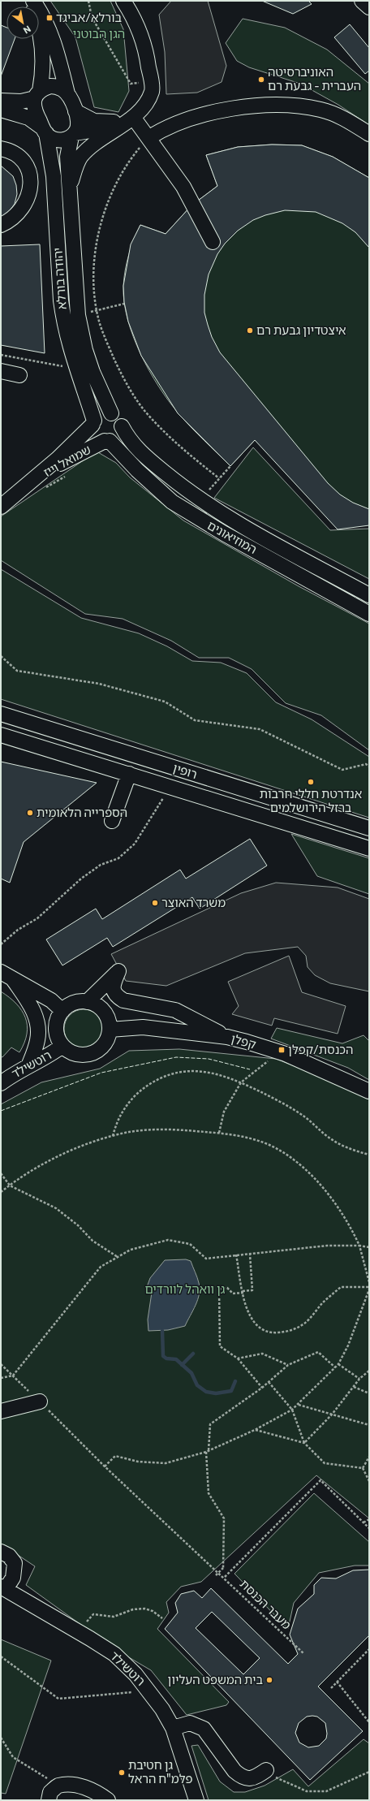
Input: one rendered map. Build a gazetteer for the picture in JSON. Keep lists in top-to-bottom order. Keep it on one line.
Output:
{"streets":{"street":["יהודה בורלא","שמואל וייז","המוזיאונים","רופין","קפלן","רוטשילד"],"path":["מעבר הכנסת"]},"crossings":[["יהודה בורלא","שמואל וייז"],["יהודה בורלא","המוזיאונים"],["שמואל וייז","המוזיאונים"],["קפלן","רוטשילד"]],"parks":["הגן הבוטני","גן וואהל לוורדים"],"places":{"transit":["בורלא/אביגד","הכנסת/קפלן"],"other":["האוניברסיטה העברית - גבעת רם","איצטדיון גבעת רם","אנדרטת חללי חרבות ברזל הירושלמים","הספרייה הלאומית","משרד האוצר","בית המשפט העליון","גן חטיבת פלמ\"ח הראל"]},"north":"bottom right"}
